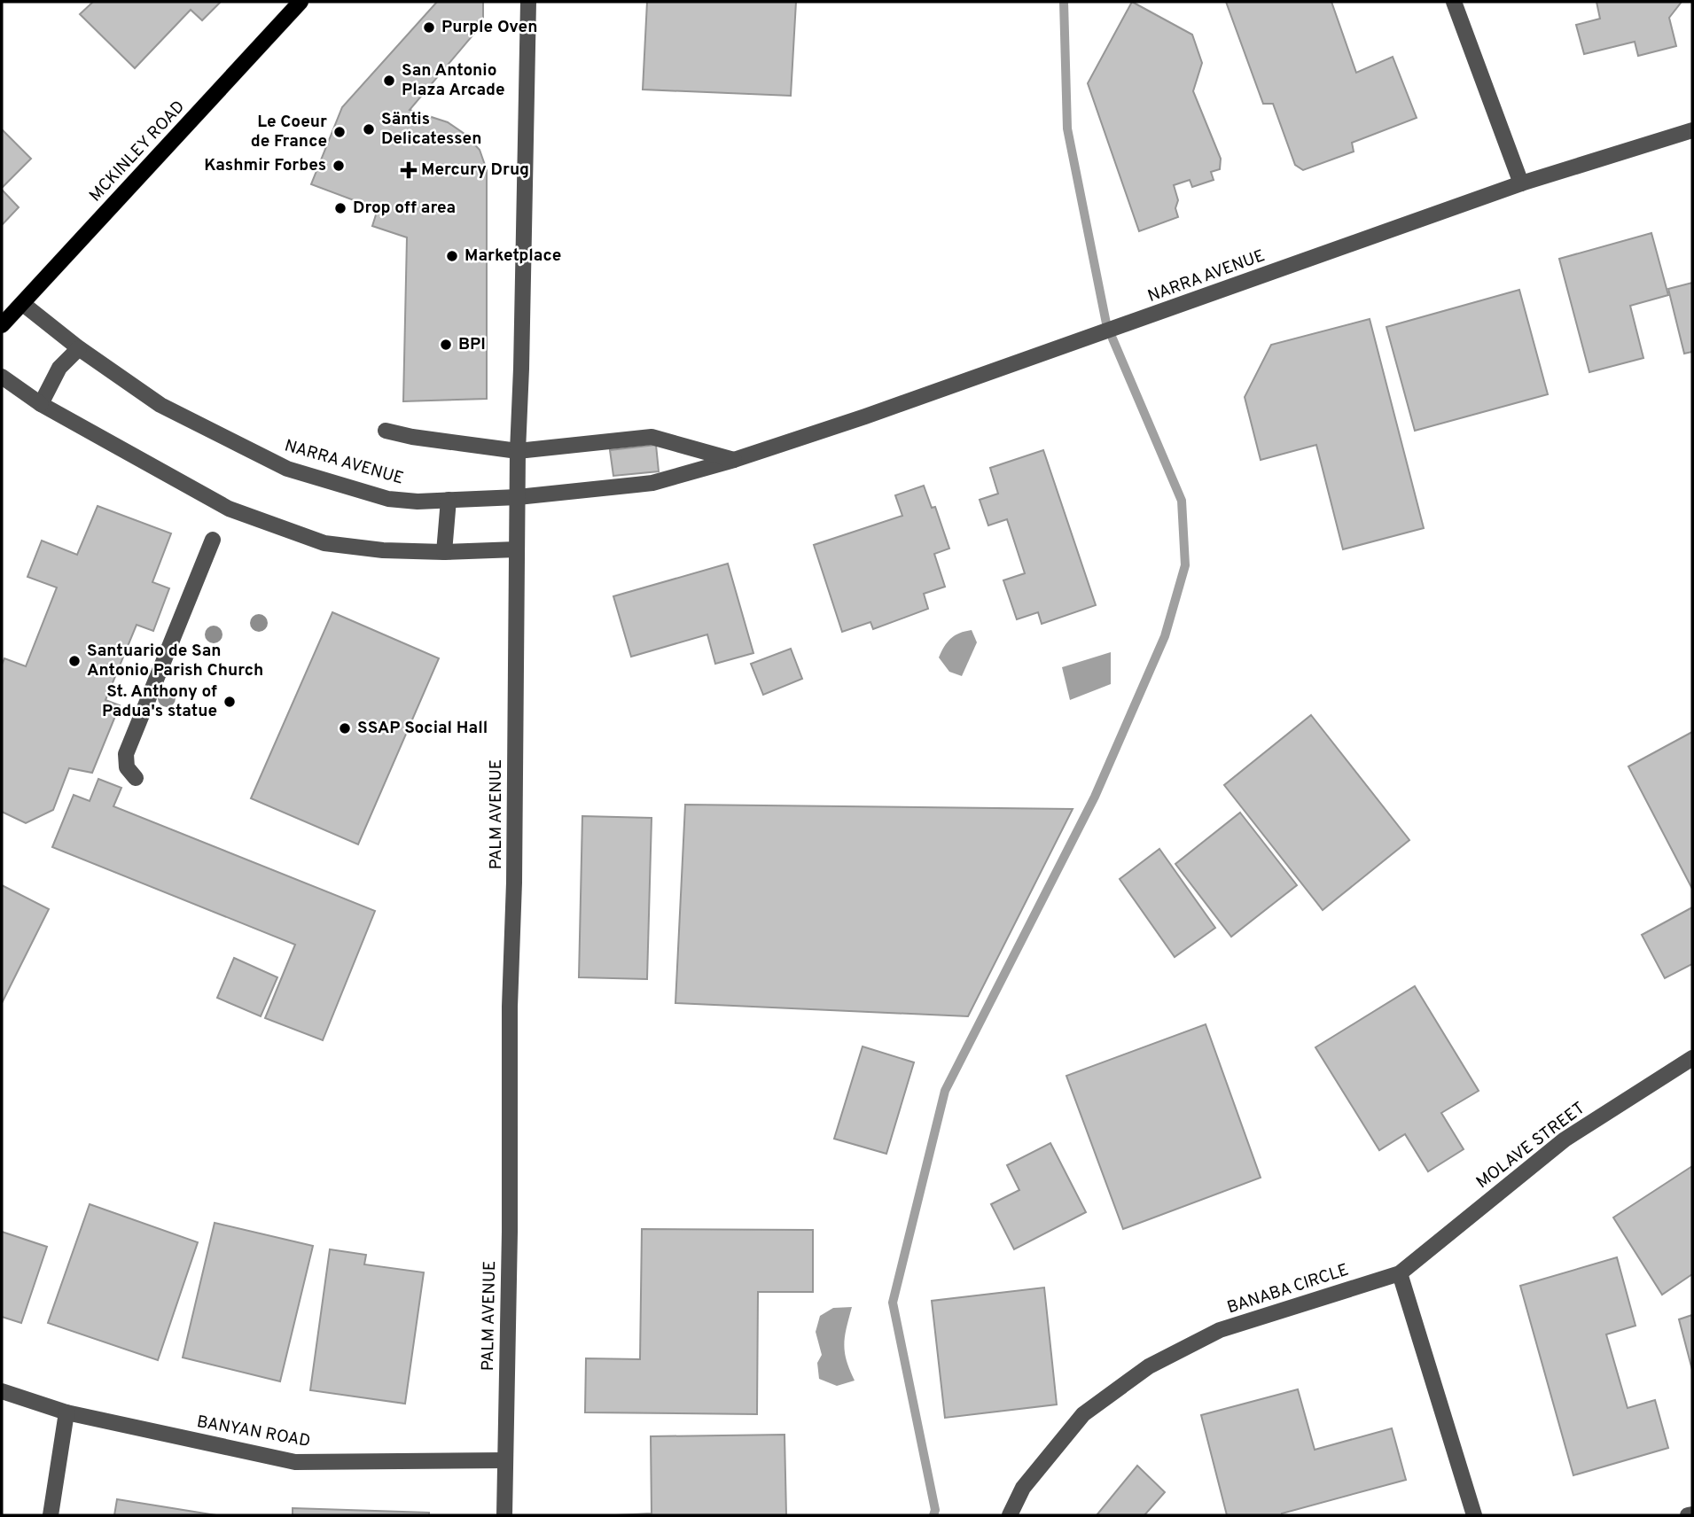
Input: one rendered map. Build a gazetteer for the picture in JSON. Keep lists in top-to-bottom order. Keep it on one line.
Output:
{"streets":{"main road":["MCKINLEY ROAD"],"street":["NARRA AVENUE","PALM AVENUE","MOLAVE STREET","BANABA CIRCLE","BANYAN ROAD"]},"crossings":[["MCKINLEY ROAD","NARRA AVENUE"],["NARRA AVENUE","PALM AVENUE"],["PALM AVENUE","BANYAN ROAD"],["MOLAVE STREET","BANABA CIRCLE"]],"places":{"other":["Purple Oven","San Antonio Plaza Arcade","Säntis Delicatessen","Le Coeur de France","Kashmir Forbes","Drop off area","Marketplace","BPI","Santuario de San Antonio Parish Church","St. Anthony of Padua's statue","SSAP Social Hall"],"health":["Mercury Drug"]}}
